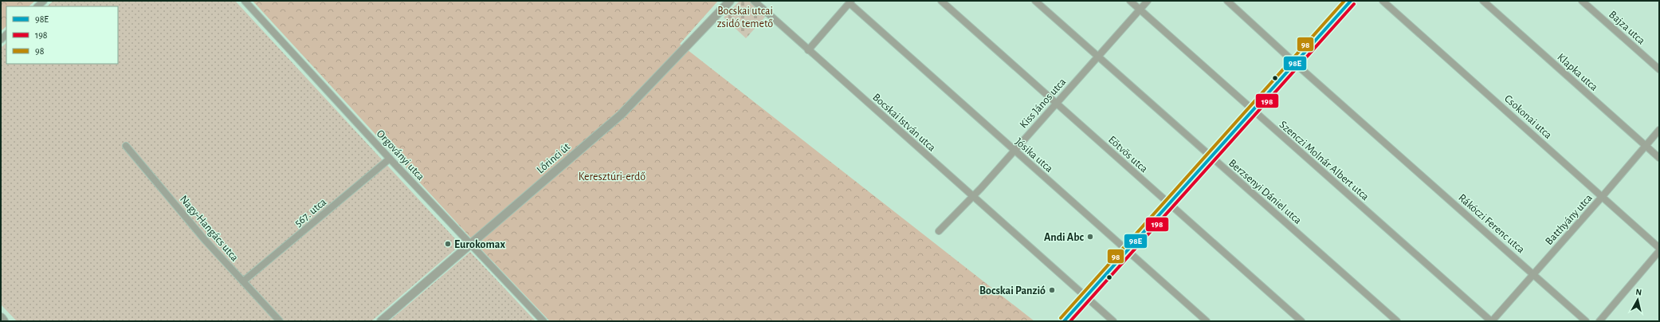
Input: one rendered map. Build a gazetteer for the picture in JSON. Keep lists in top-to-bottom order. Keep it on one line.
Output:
{"streets":{"street":["Bajza utca","Klapka utca","Kiss János utca","Csokonai utca","Bocskai István utca","Eötvös utca","Orgoványi utca","Jósika utca","Lőrinci út","Szenczi Molnár Albert utca","Berzsenyi Dániel utca","567. utca","Batthyány utca","Rákóczi Ferenc utca","Nagy-Hangács utca"]},"crossings":[["Klapka utca","Batthyány utca"],["Kiss János utca","Bocskai István utca"],["Kiss János utca","Eötvös utca"],["Kiss János utca","Jósika utca"],["Kiss János utca","Szenczi Molnár Albert utca"],["Kiss János utca","Berzsenyi Dániel utca"],["Csokonai utca","Batthyány utca"],["Orgoványi utca","Lőrinci út"],["Orgoványi utca","567. utca"],["Szenczi Molnár Albert utca","Batthyány utca"],["567. utca","Nagy-Hangács utca"],["Batthyány utca","Rákóczi Ferenc utca"]],"parks":["Bocskai utcai zsidó temető","Keresztúri-erdő"],"places":["Andi Abc","Eurokomax","Bocskai Panzió"],"lines":["transit line 98E","transit line 98","transit line 198"],"legend":["98E","198","98"],"north":"top"}
